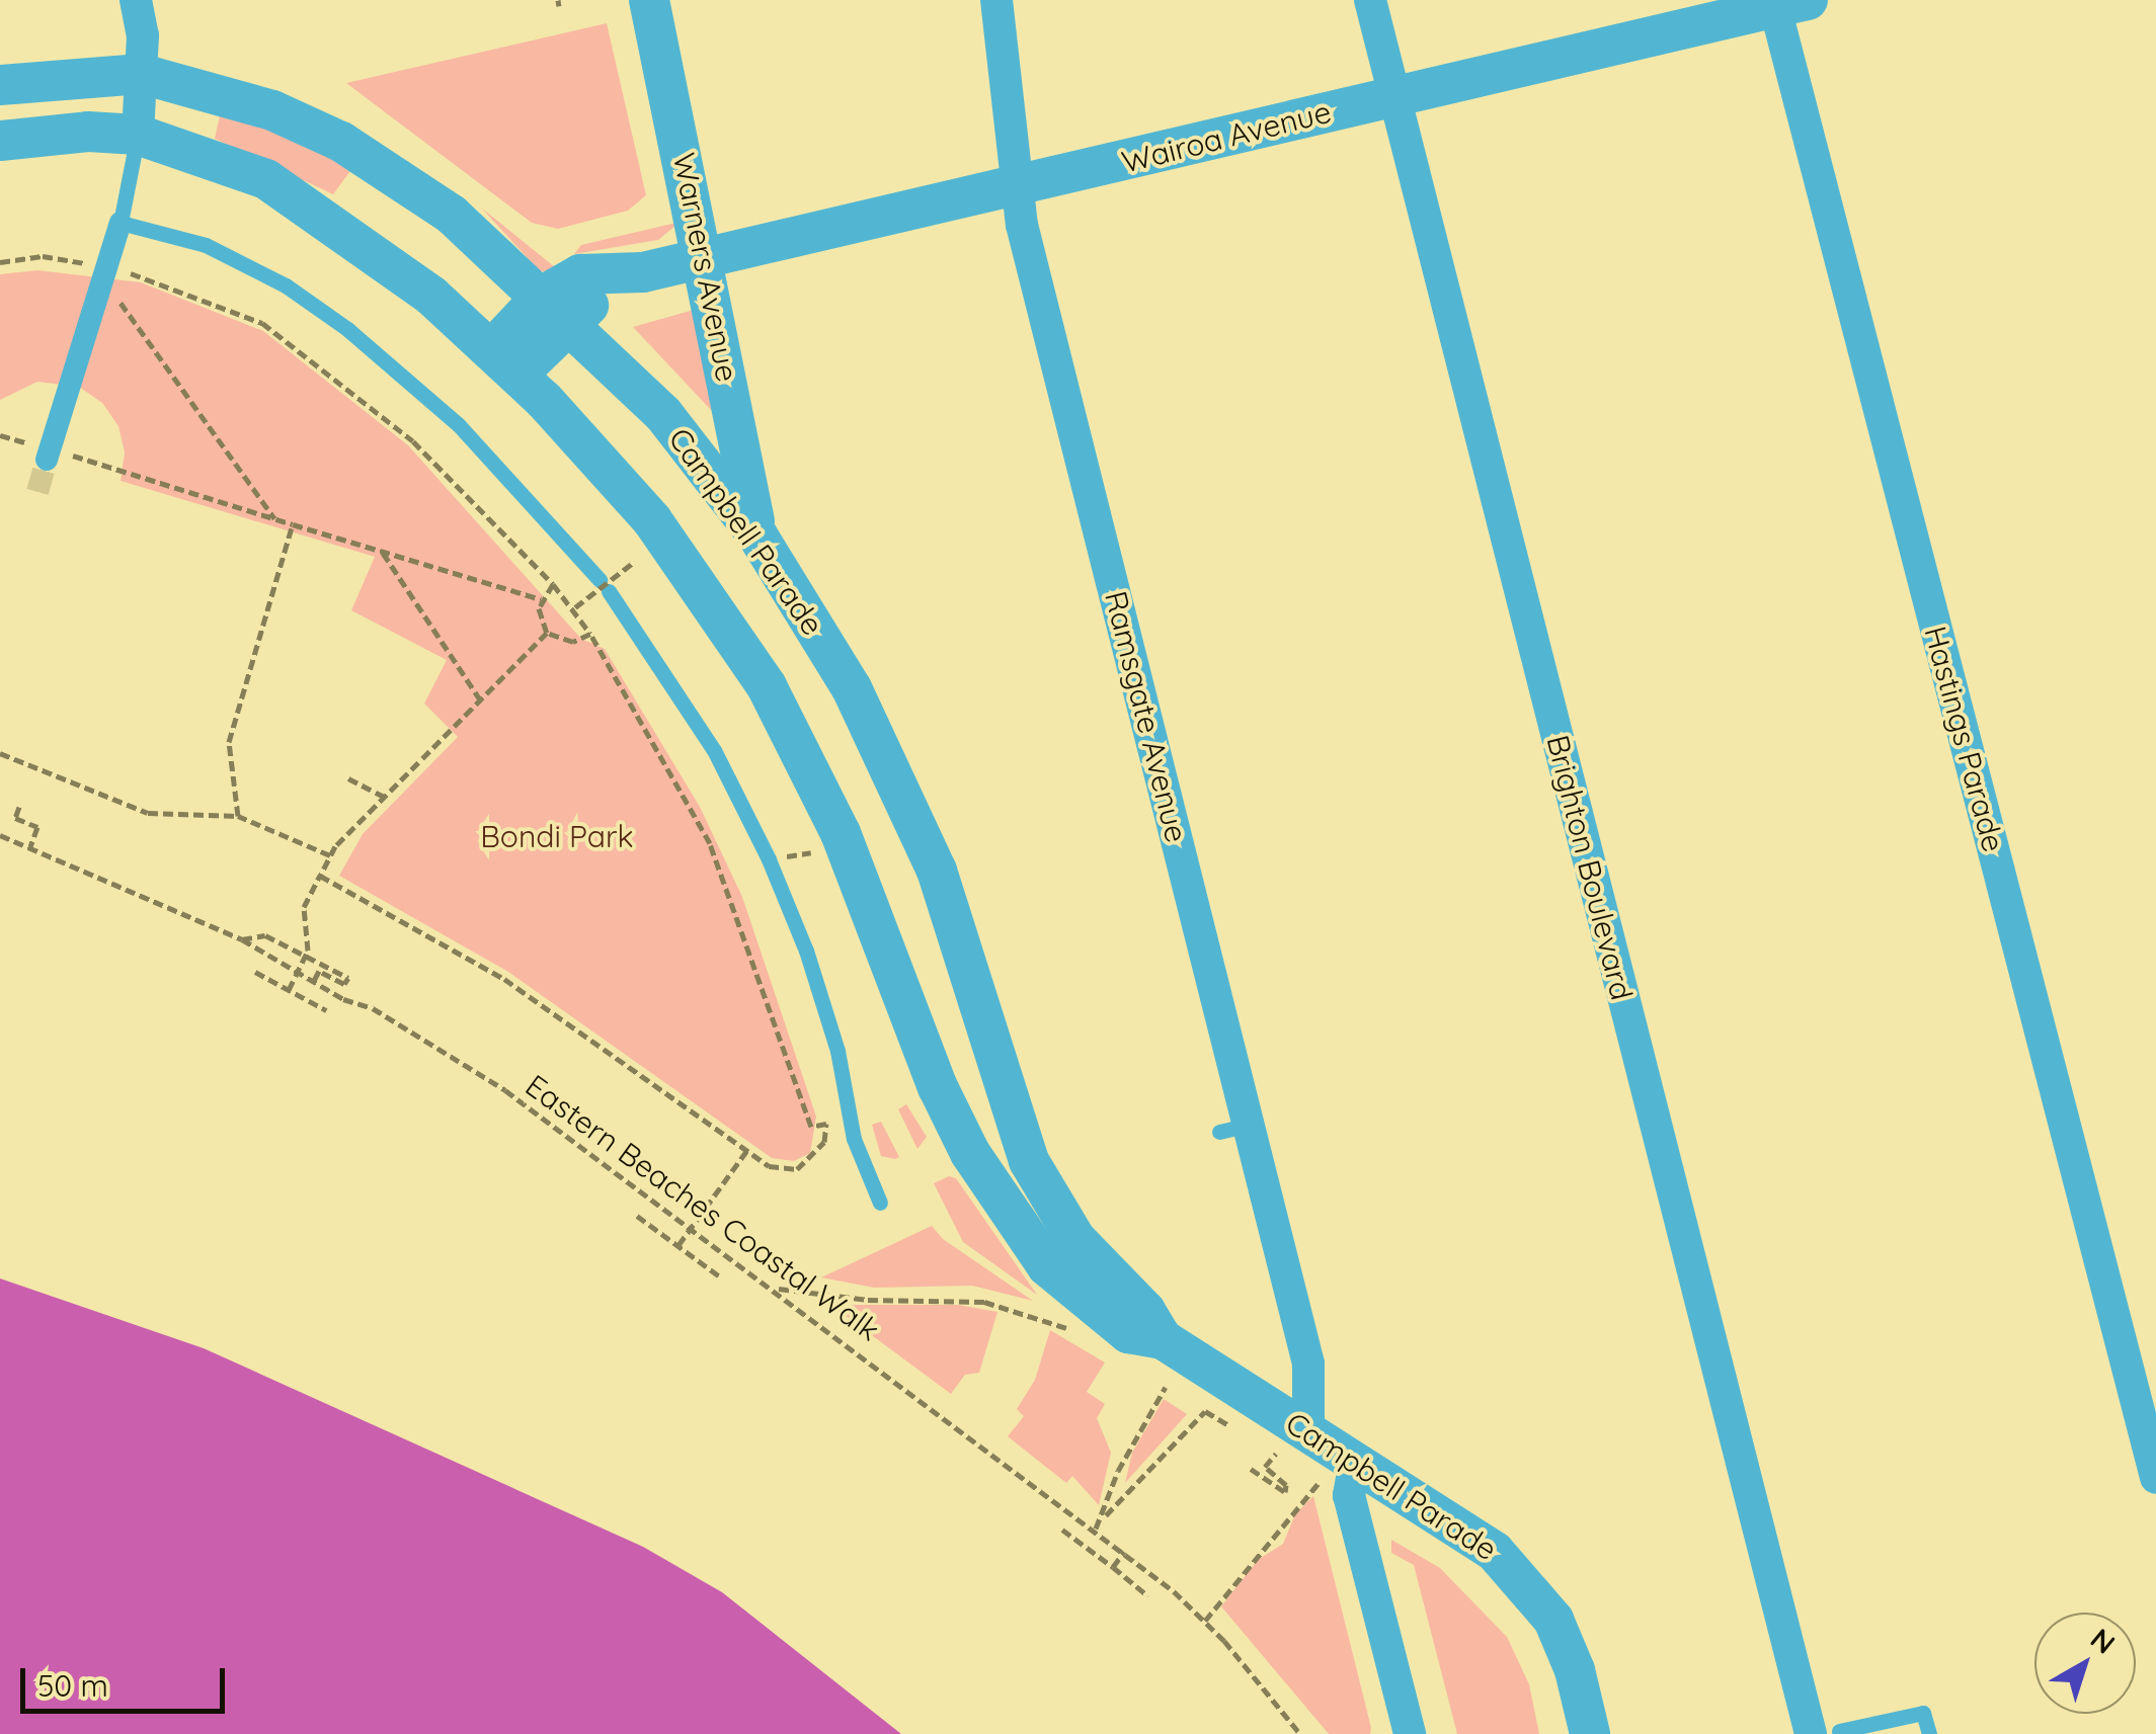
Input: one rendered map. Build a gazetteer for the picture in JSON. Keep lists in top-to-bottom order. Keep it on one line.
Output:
{"streets":{"street":["Wairoa Avenue","Warners Avenue","Campbell Parade","Ramsgate Avenue","Hastings Parade","Brighton Boulevard"],"path":["Eastern Beaches Coastal Walk"]},"crossings":[["Wairoa Avenue","Warners Avenue"],["Wairoa Avenue","Campbell Parade"],["Wairoa Avenue","Ramsgate Avenue"],["Wairoa Avenue","Hastings Parade"],["Wairoa Avenue","Brighton Boulevard"],["Warners Avenue","Campbell Parade"],["Campbell Parade","Ramsgate Avenue"]],"parks":["Bondi Park"],"scale_bar":"50 m","north":"top right"}
